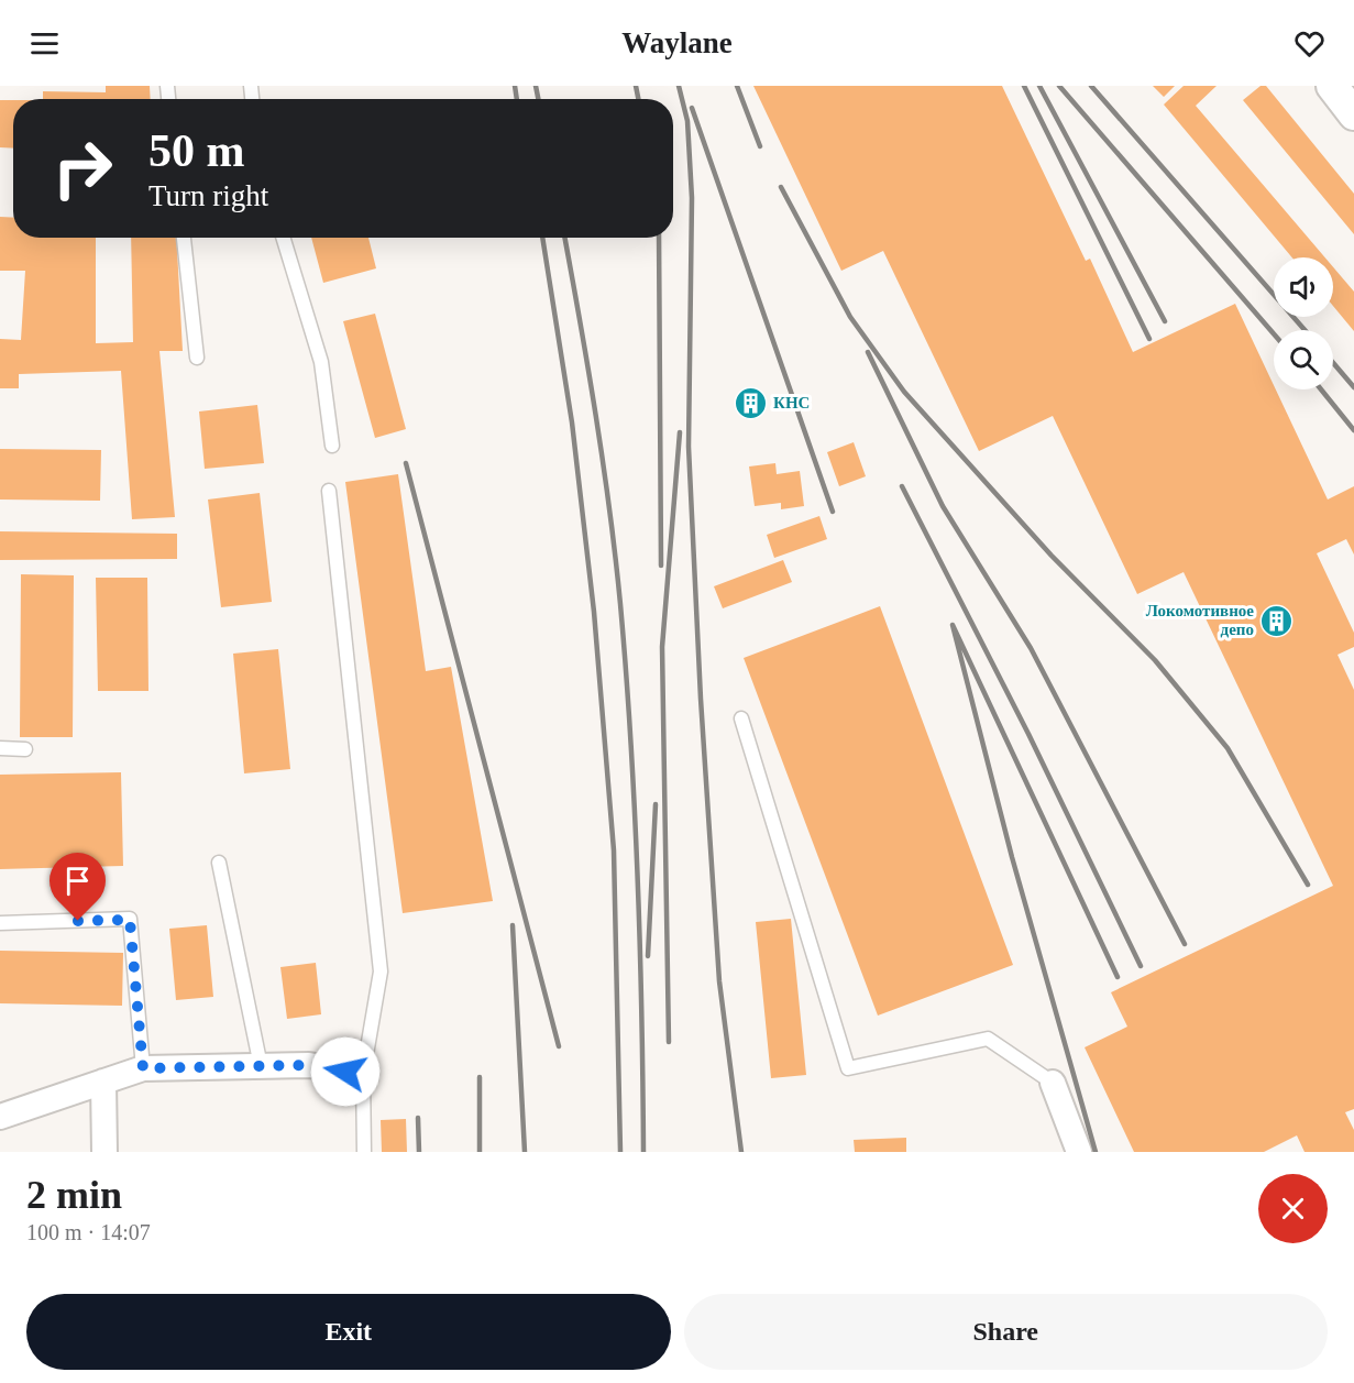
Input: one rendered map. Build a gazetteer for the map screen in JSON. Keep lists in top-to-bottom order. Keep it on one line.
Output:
{"places":{"building":["КНС","Локомотивное депо"]},"page":{"header":"Waylane","turn":["50 m","Turn right"],"heading":["2 min","100 m · 14:07"],"buttons":["Exit","Share"]}}
